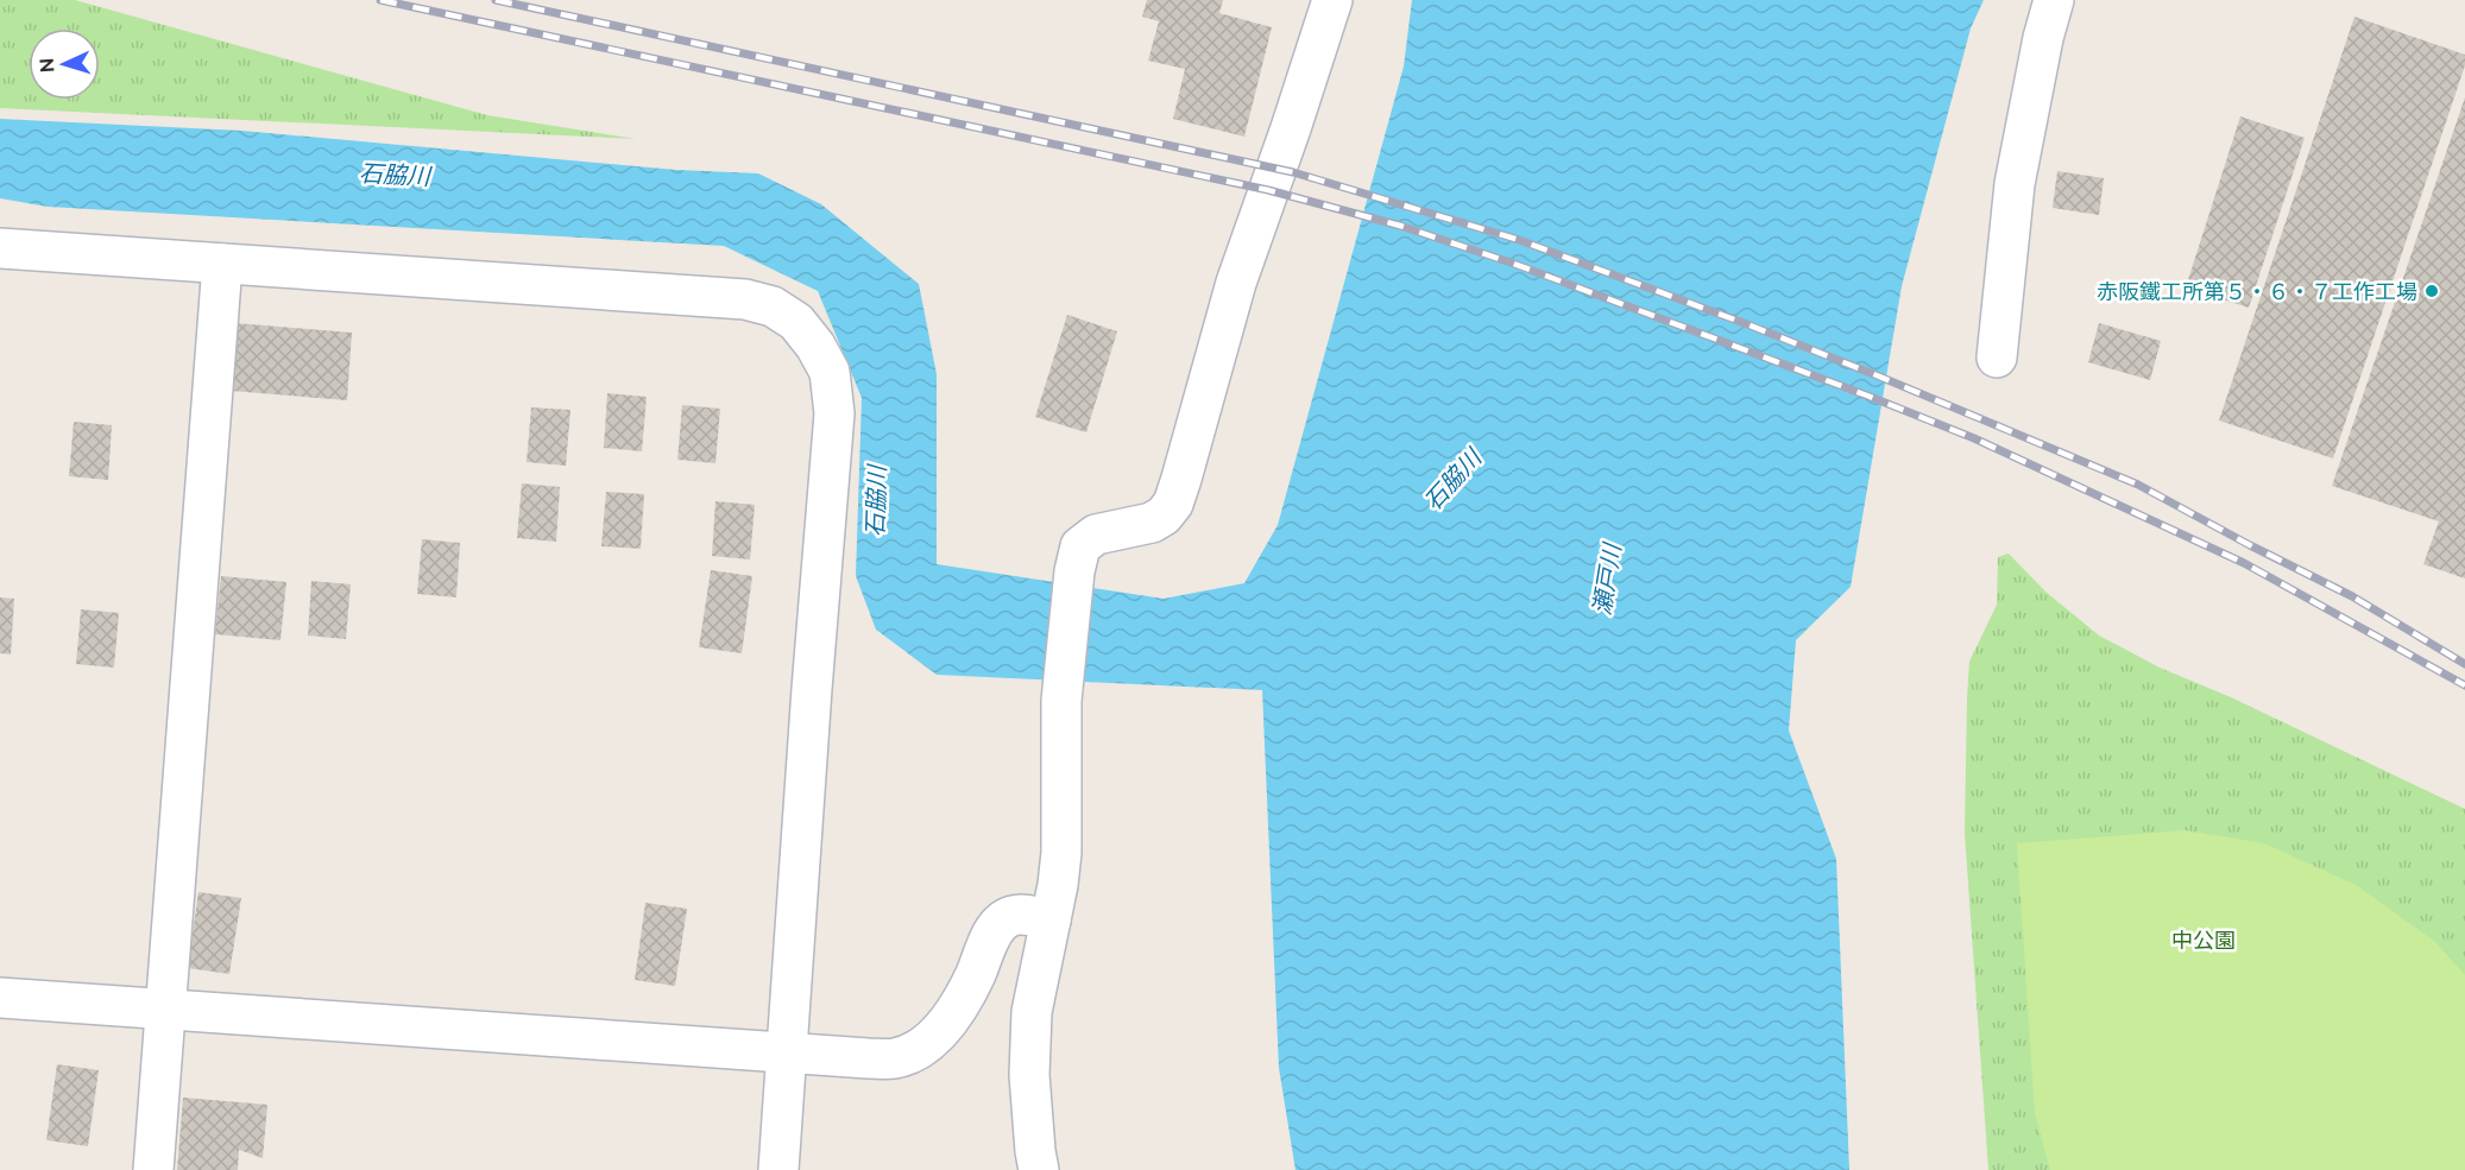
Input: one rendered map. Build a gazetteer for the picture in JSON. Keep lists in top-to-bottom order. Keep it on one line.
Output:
{"water":["石脇川","瀬戸川"],"parks":["中公園"],"places":["赤阪鐵工所第５・６・７工作工場"],"north":"left"}
